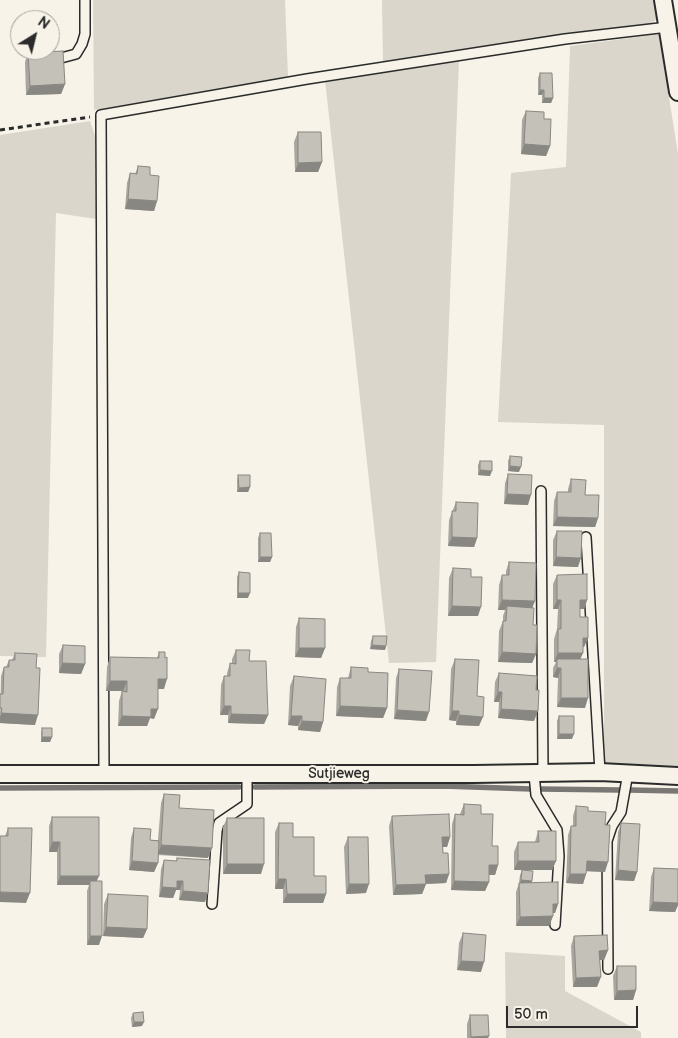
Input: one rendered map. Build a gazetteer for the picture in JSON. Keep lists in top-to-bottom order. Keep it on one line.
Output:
{"streets":{"street":["Sutjieweg"]},"scale_bar":"50 m","north":"top right"}
